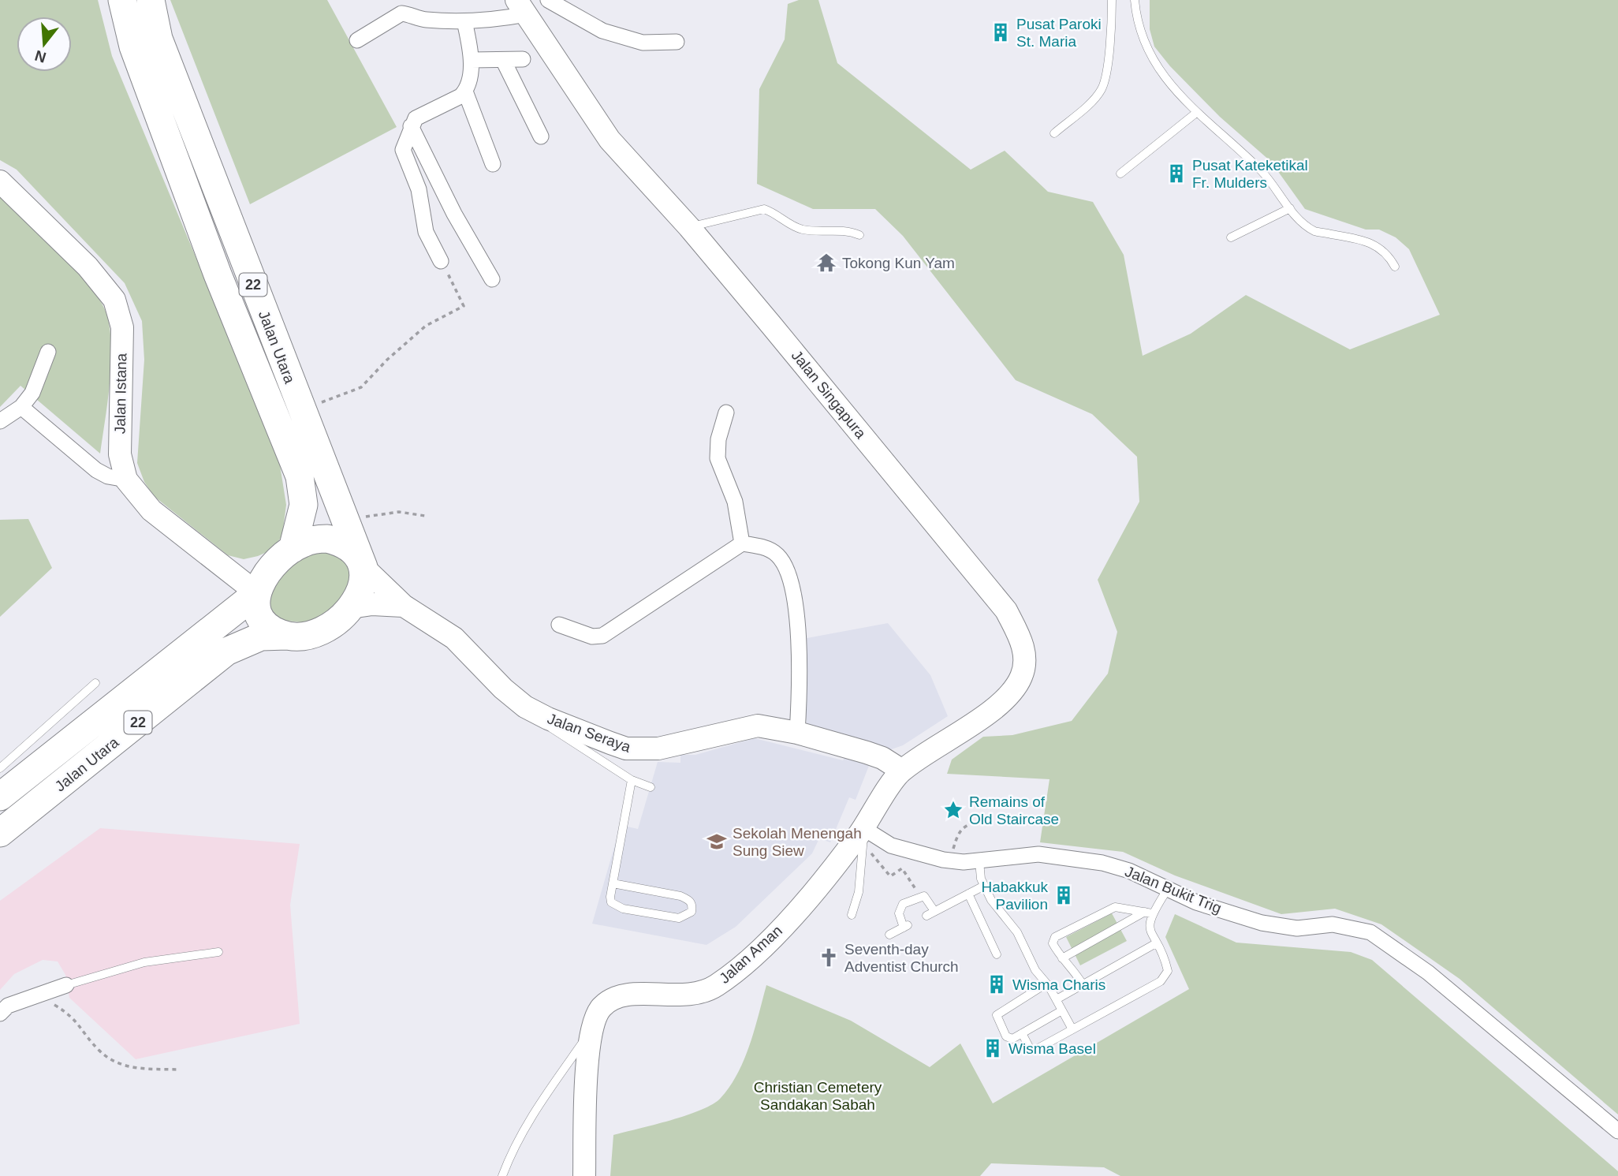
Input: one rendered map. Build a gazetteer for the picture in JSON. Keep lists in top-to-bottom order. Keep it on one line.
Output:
{"streets":{"highway":["22","Jalan Utara"],"street":["Jalan Istana","Jalan Singapura","Jalan Seraya","Jalan Bukit Trig","Jalan Aman"]},"crossings":[["22","Jalan Utara"],["22","Jalan Istana"],["22","Jalan Seraya"],["Jalan Utara","Jalan Istana"],["Jalan Utara","Jalan Seraya"],["Jalan Istana","Jalan Seraya"],["Jalan Singapura","Jalan Seraya"],["Jalan Singapura","Jalan Aman"],["Jalan Seraya","Jalan Aman"],["Jalan Bukit Trig","Jalan Aman"]],"parks":["Christian Cemetery Sandakan Sabah"],"places":{"building":["Pusat Paroki St. Maria","Pusat Kateketikal Fr. Mulders","Habakkuk Pavilion","Wisma Charis","Wisma Basel"],"temple":["Tokong Kun Yam"],"place":["Remains of Old Staircase"],"school or university":["Sekolah Menengah Sung Siew"],"church":["Seventh-day Adventist Church"]},"north":"bottom"}
